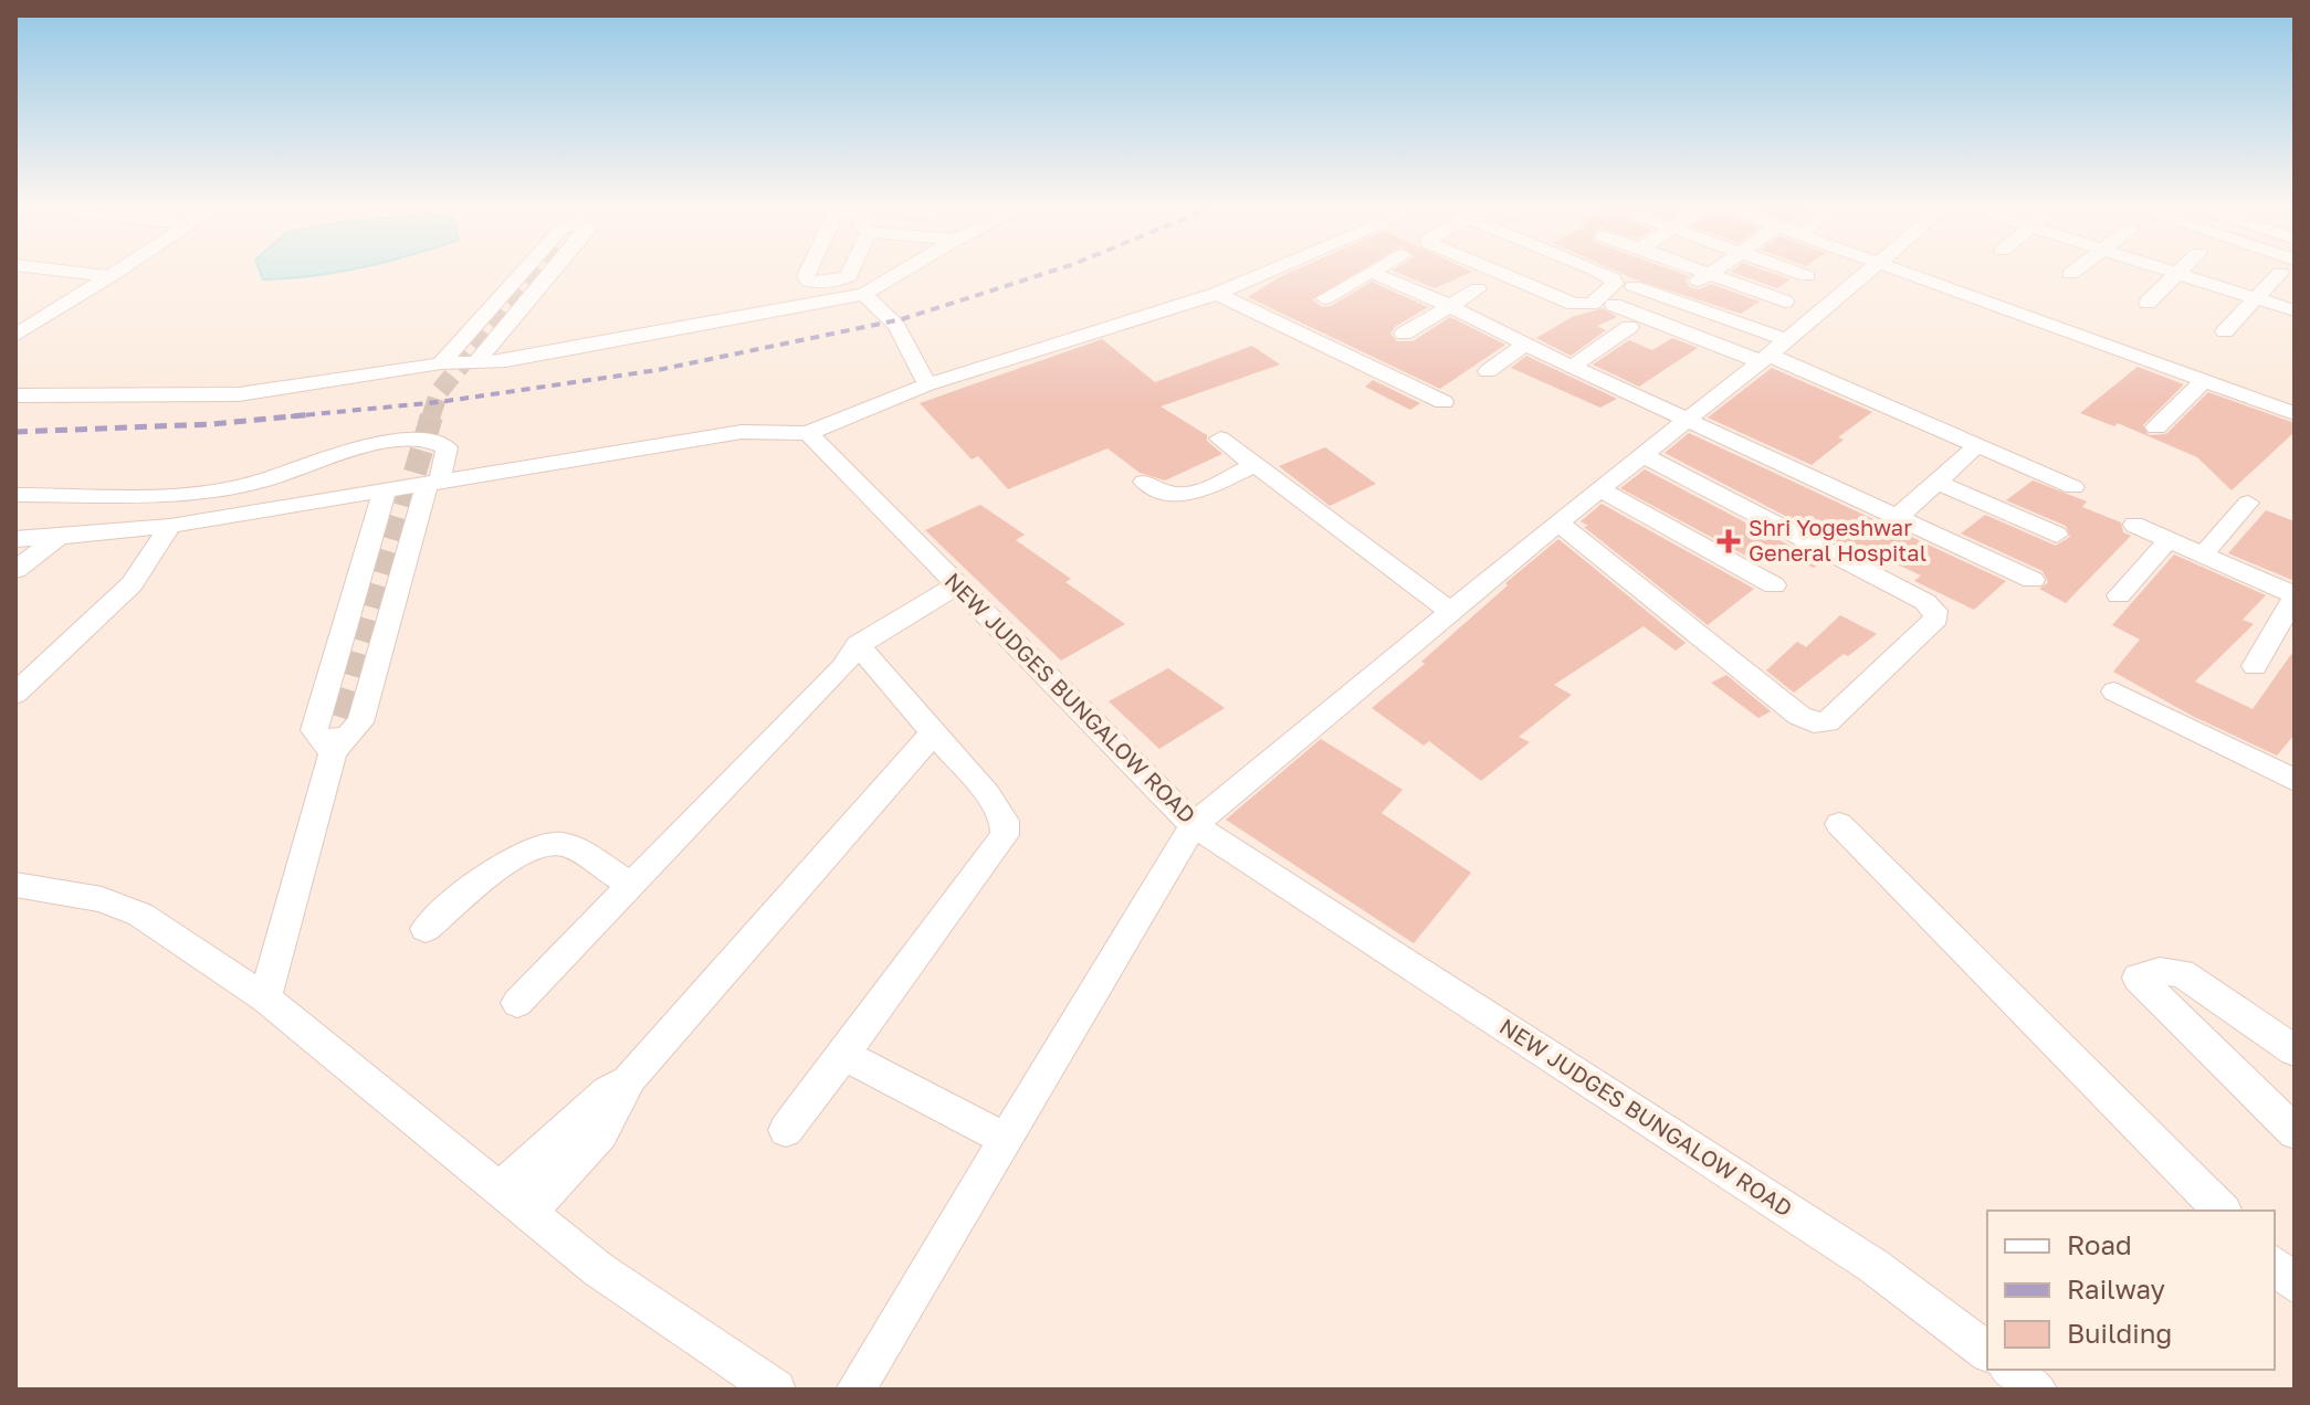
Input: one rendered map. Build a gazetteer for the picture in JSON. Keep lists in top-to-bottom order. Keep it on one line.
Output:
{"streets":{"street":["NEW JUDGES BUNGALOW ROAD"]},"places":{"health":["Shri Yogeshwar General Hospital"]},"legend":["Road","Railway","Building"]}
